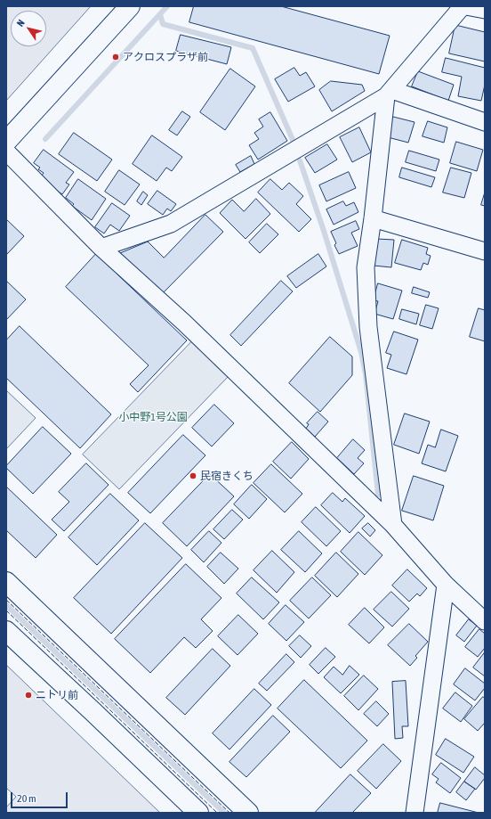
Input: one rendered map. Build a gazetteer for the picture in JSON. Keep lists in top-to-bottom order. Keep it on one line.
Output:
{"parks":["小中野1号公園"],"places":["アクロスプラザ前","民宿きくち","ニトリ前"],"scale_bar":"20 m","north":"top left"}
